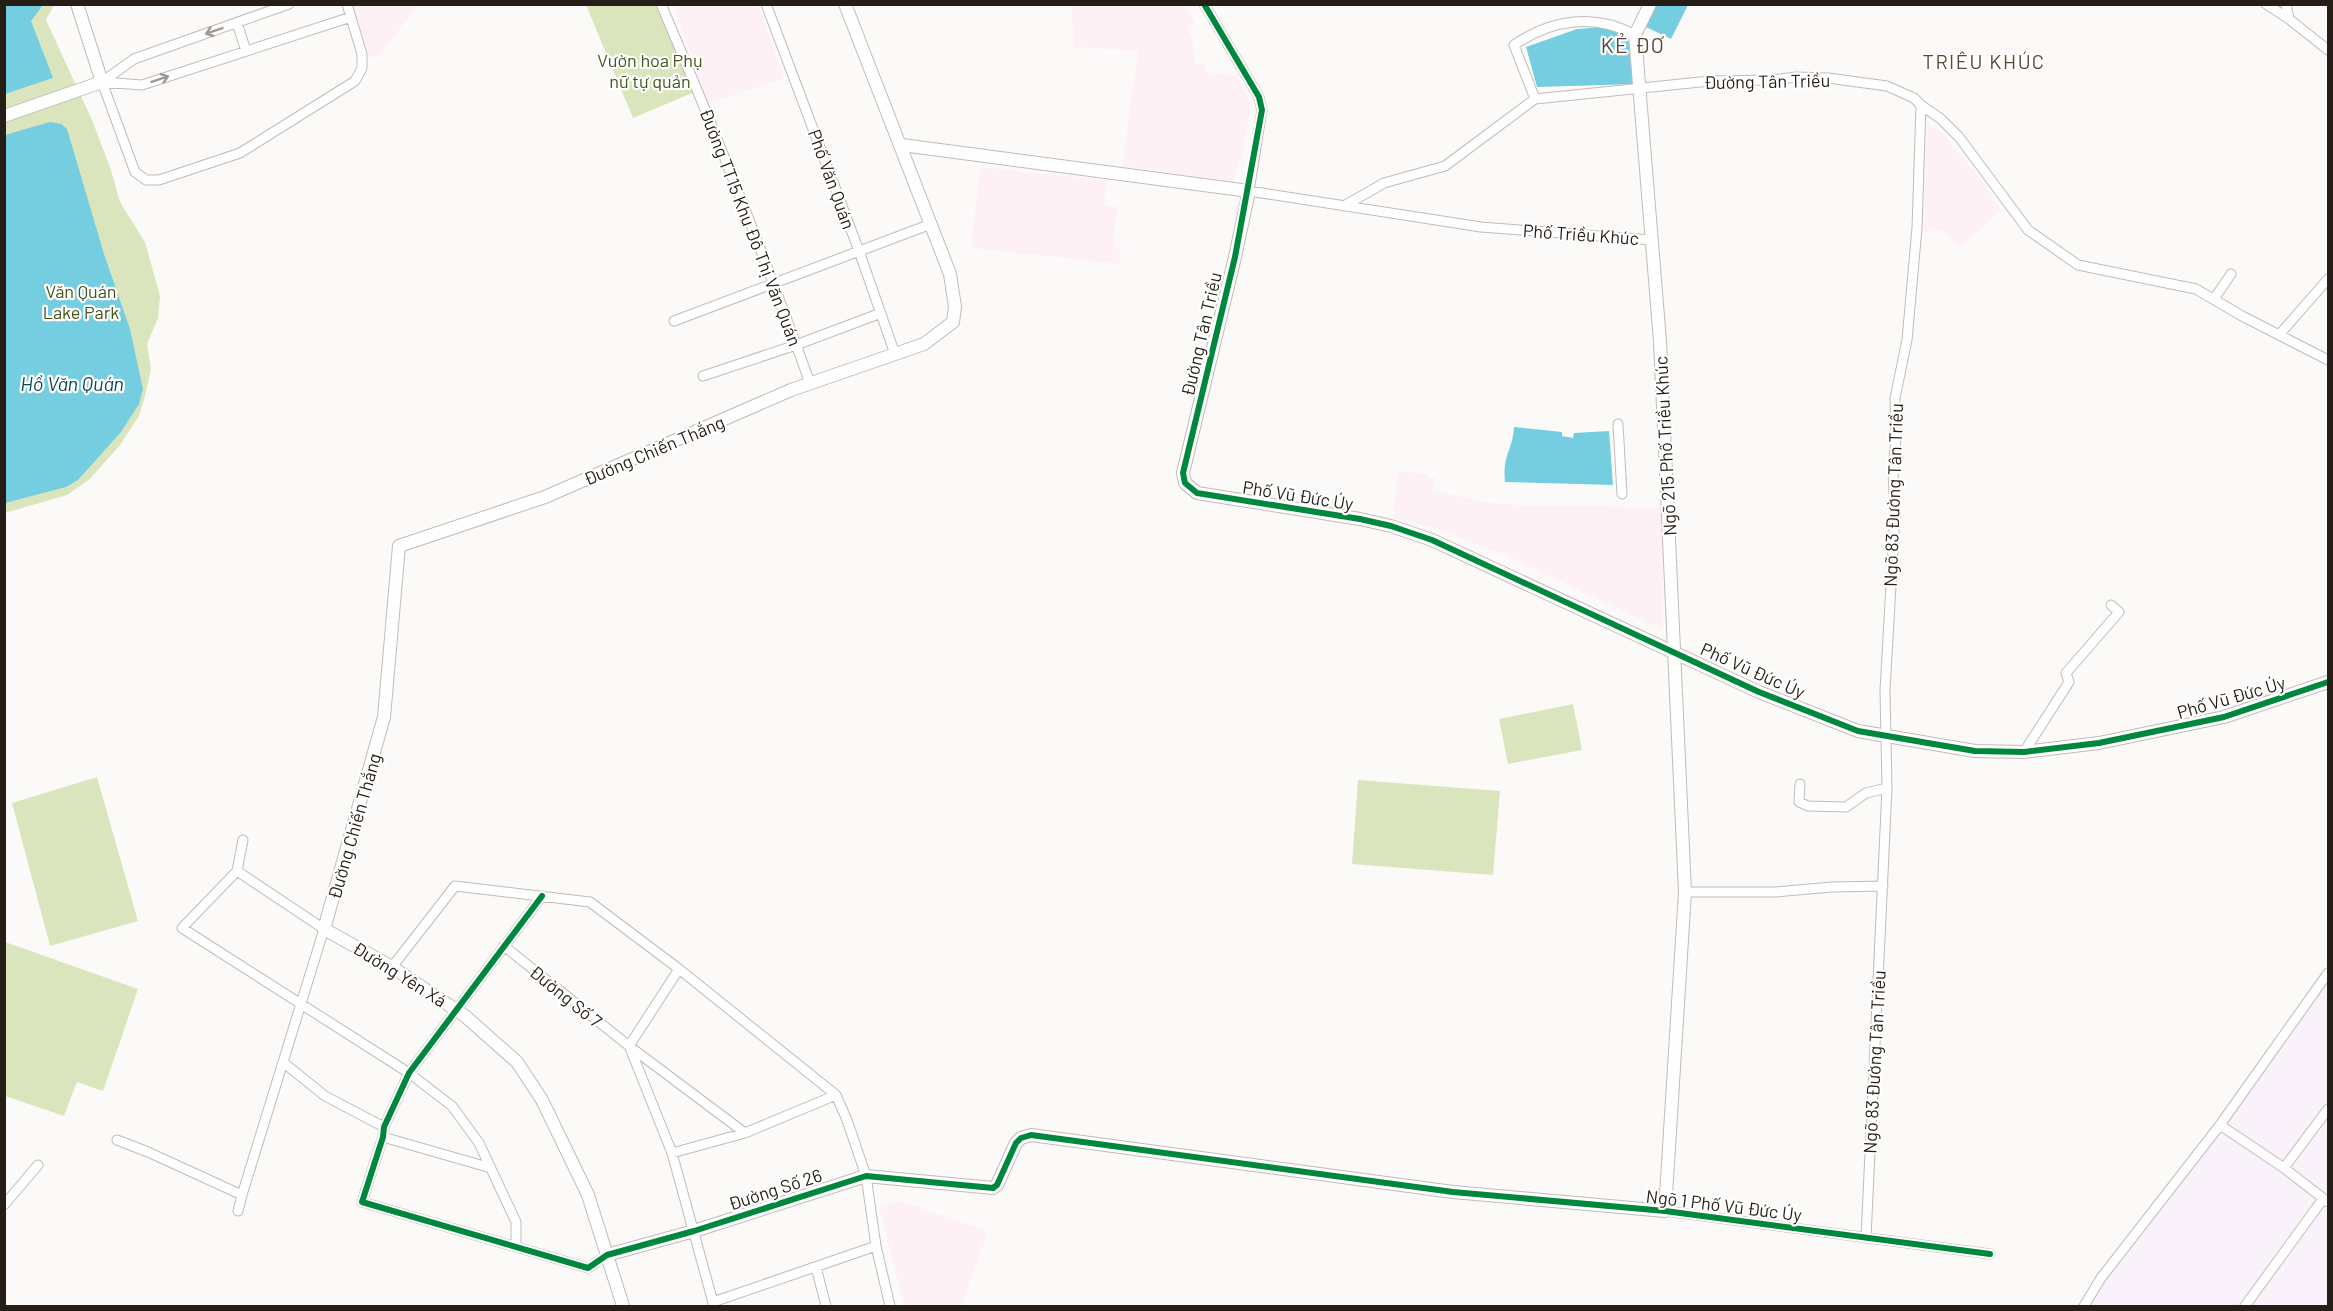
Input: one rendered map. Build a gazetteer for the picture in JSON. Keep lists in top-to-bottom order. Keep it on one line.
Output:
{"streets":{"street":["Đường Tân Triều","Phố Văn Quán","Đường TT15 Khu Đô Thị Văn Quán","Phố Triều Khúc","Ngõ 215 Phố Triều Khúc","Đường Chiến Thắng","Phố Vũ Đức Úy","Ngõ 83 Đường Tân Triều","Đường Yên Xá","Đường Số 7","Đường Số 26","Ngõ 1 Phố Vũ Đức Úy"]},"crossings":[["Đường Tân Triều","Phố Triều Khúc"],["Đường Tân Triều","Phố Vũ Đức Úy"],["Đường Tân Triều","Ngõ 83 Đường Tân Triều"],["Phố Văn Quán","Đường Chiến Thắng"],["Đường TT15 Khu Đô Thị Văn Quán","Đường Chiến Thắng"],["Phố Triều Khúc","Ngõ 215 Phố Triều Khúc"],["Ngõ 215 Phố Triều Khúc","Phố Vũ Đức Úy"],["Ngõ 215 Phố Triều Khúc","Ngõ 1 Phố Vũ Đức Úy"],["Đường Chiến Thắng","Đường Yên Xá"],["Phố Vũ Đức Úy","Ngõ 83 Đường Tân Triều"],["Ngõ 83 Đường Tân Triều","Ngõ 1 Phố Vũ Đức Úy"],["Đường Yên Xá","Đường Số 26"],["Đường Số 26","Ngõ 1 Phố Vũ Đức Úy"]],"districts":["KẺ ĐƠ","TRIÊU KHÚC"],"water":["Hồ Văn Quán"],"parks":["Vườn hoa Phụ nữ tự quản","Văn Quán Lake Park"]}
